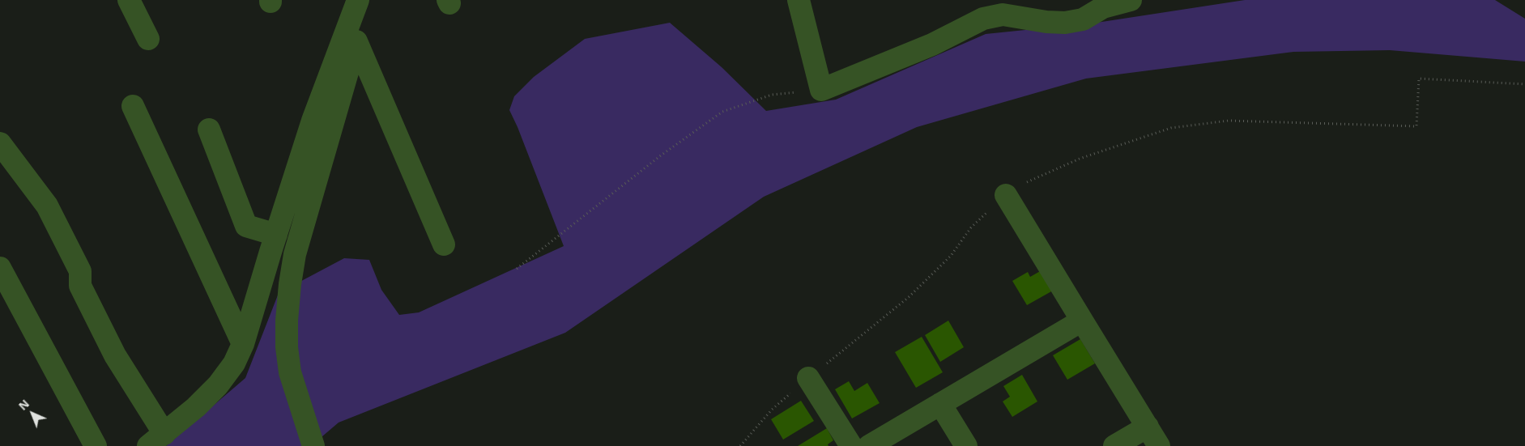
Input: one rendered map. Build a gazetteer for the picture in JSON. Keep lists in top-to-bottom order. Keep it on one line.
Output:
{"north":"top left"}
